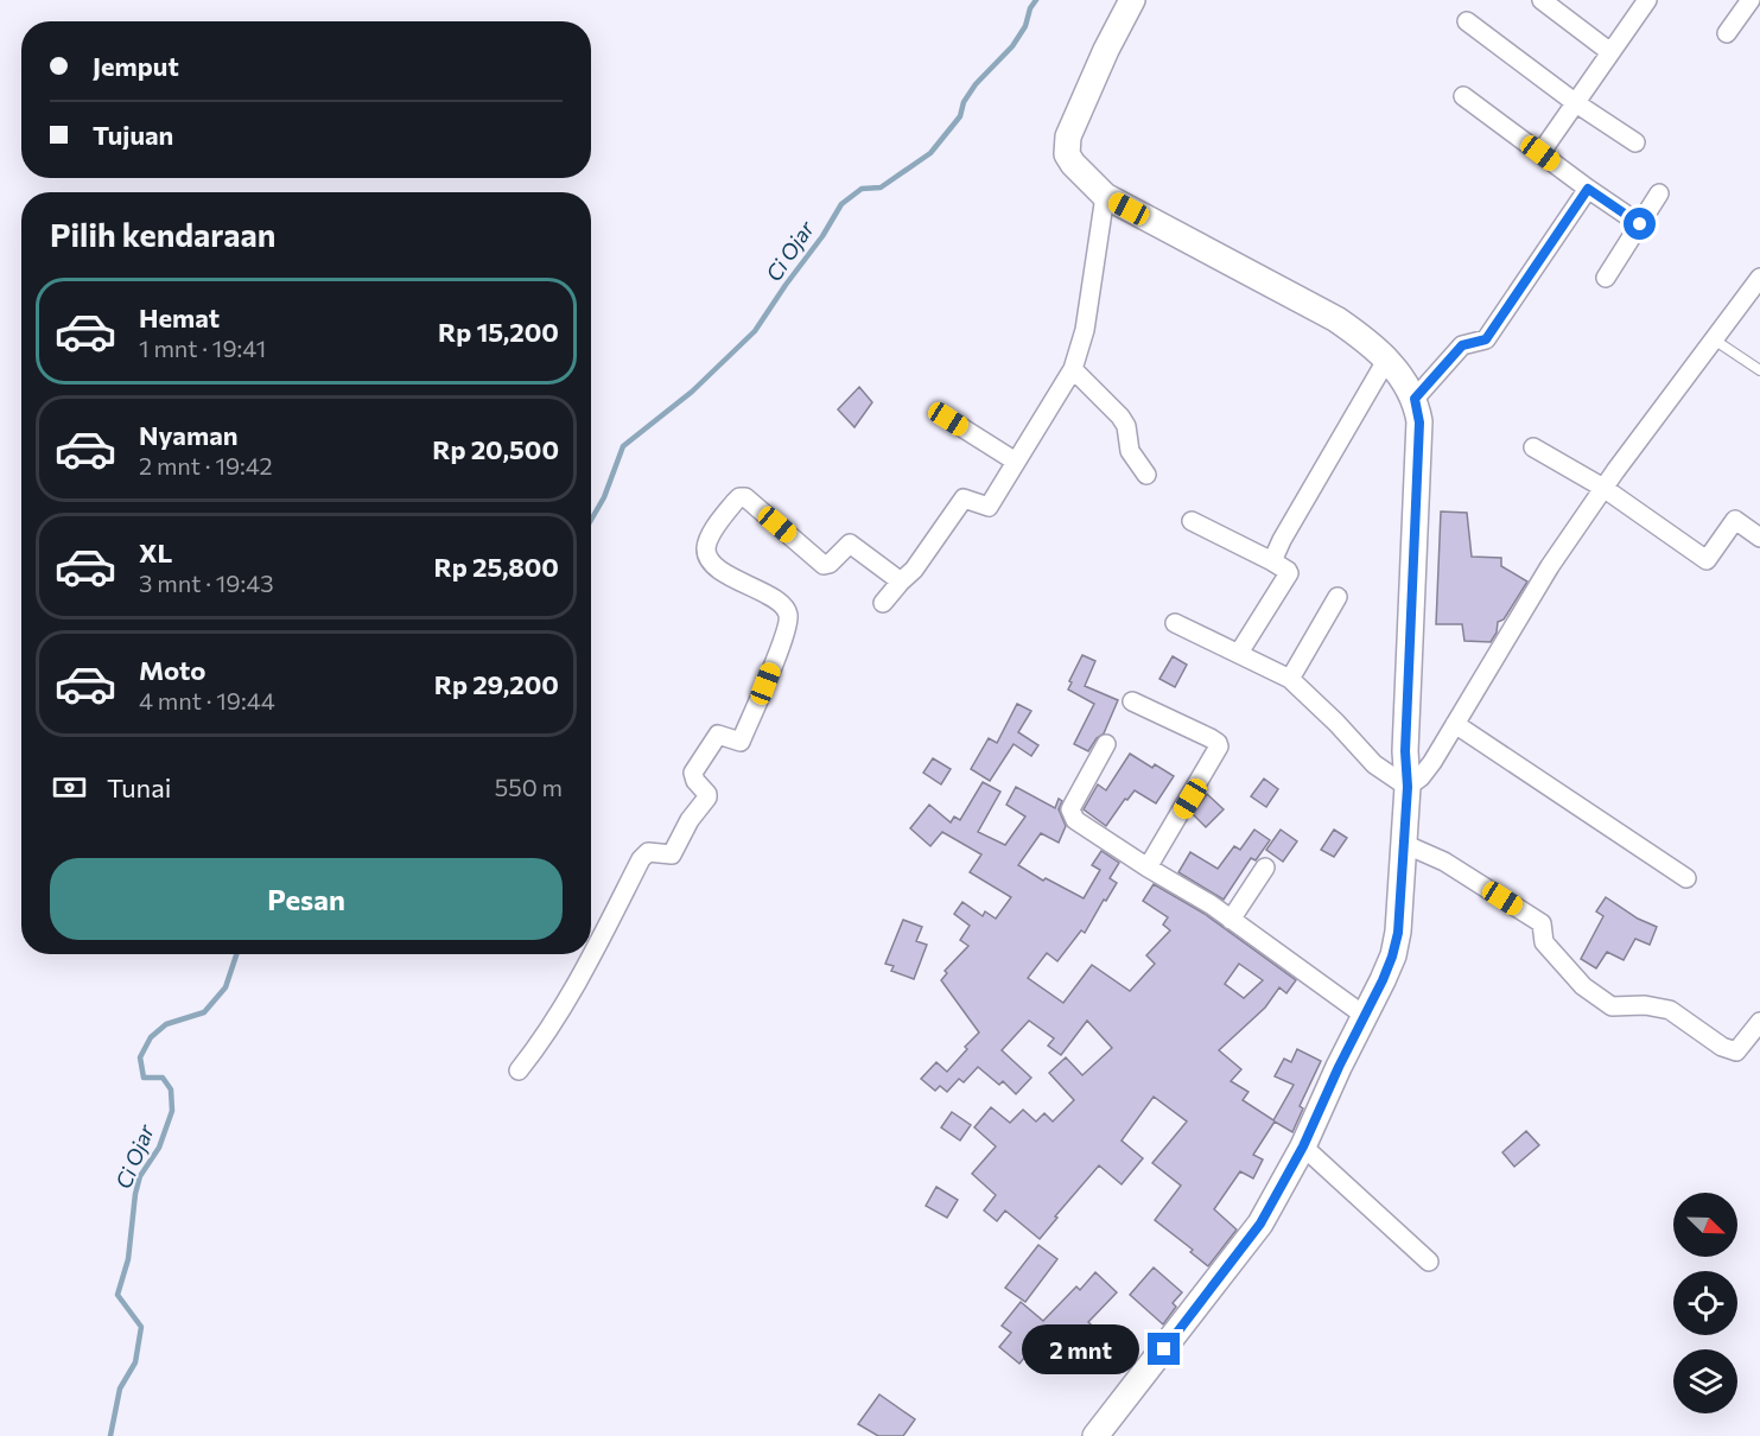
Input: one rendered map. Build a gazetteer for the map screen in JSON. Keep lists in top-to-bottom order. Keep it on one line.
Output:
{"water":["Ci Ojar"],"north":"bottom right","page":{"banner":["Jemput","Tujuan"],"heading":"Pilih kendaraan","list":[{"name":"Hemat","note":"1 mnt · 19:41","value":"Rp 15,200"},{"name":"Nyaman","note":"2 mnt · 19:42","value":"Rp 20,500"},{"name":"XL","note":"3 mnt · 19:43","value":"Rp 25,800"},{"name":"Moto","note":"4 mnt · 19:44","value":"Rp 29,200"}],"pay":["Tunai","550 m"],"buttons":"Pesan","bubble":"2 mnt"}}
